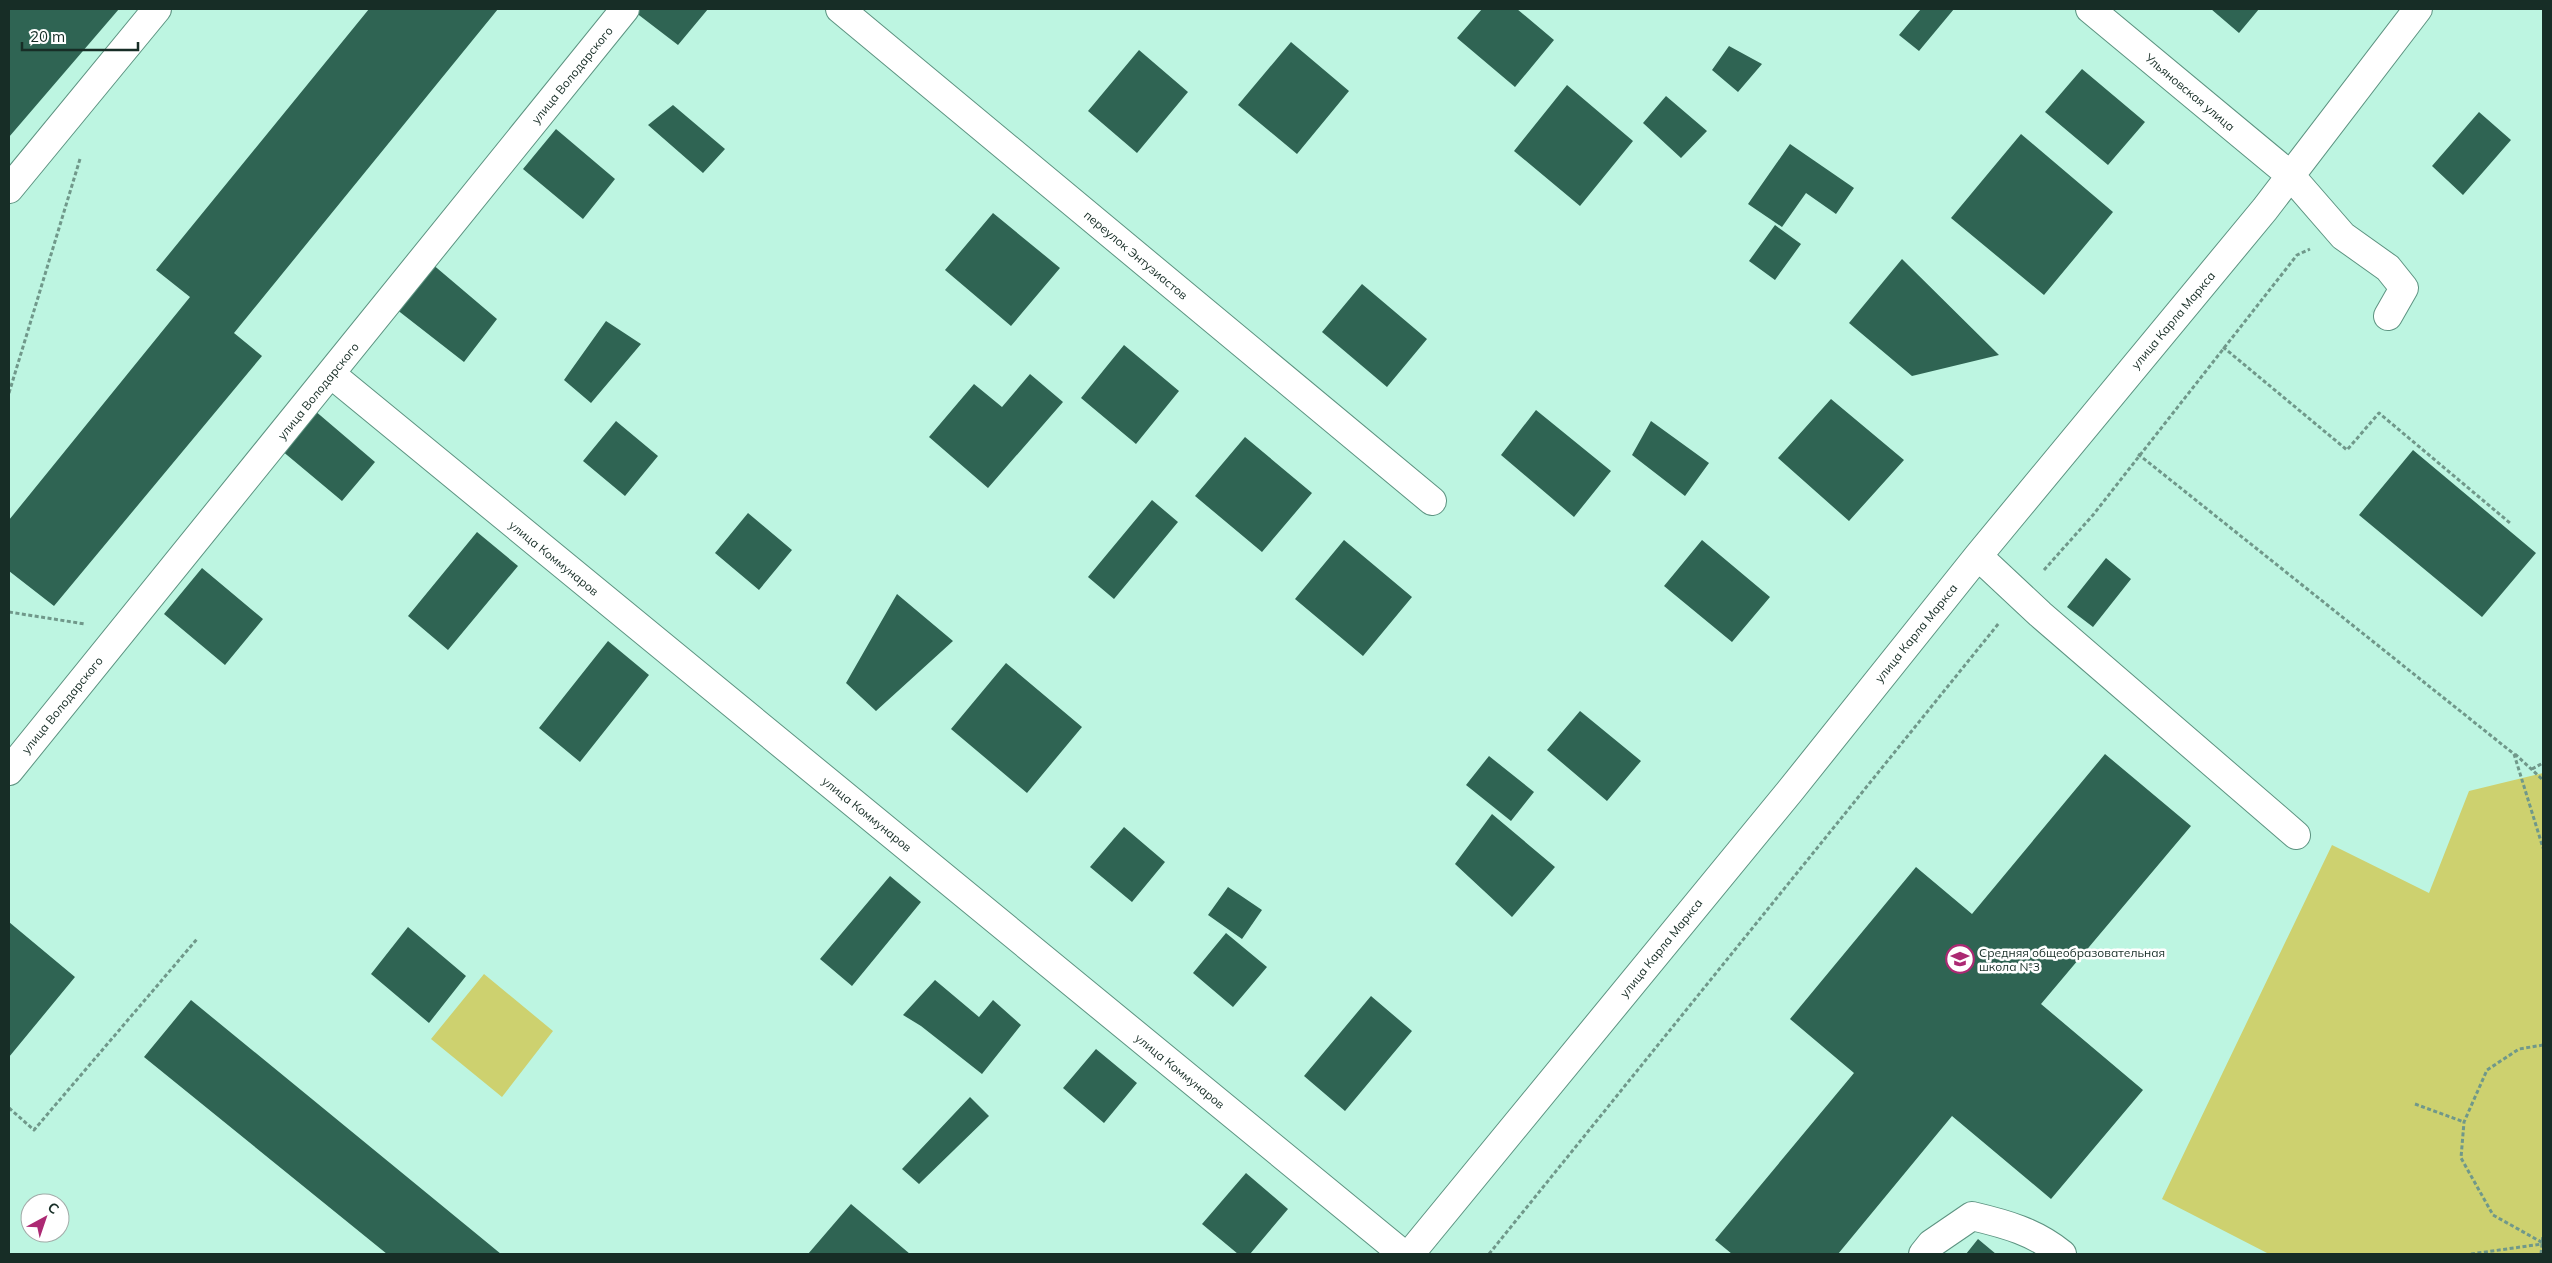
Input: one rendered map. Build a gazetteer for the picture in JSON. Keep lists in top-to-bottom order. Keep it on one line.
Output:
{"streets":{"street":["улица Володарского","Ульяновская улица","переулок Энтузиастов","улица Карла Маркса","улица Коммунаров"]},"crossings":[["улица Володарского","улица Коммунаров"],["Ульяновская улица","улица Карла Маркса"]],"places":{"school or university":["Средняя общеобразовательная школа №3"]},"scale_bar":"20 m","north":"top right"}
